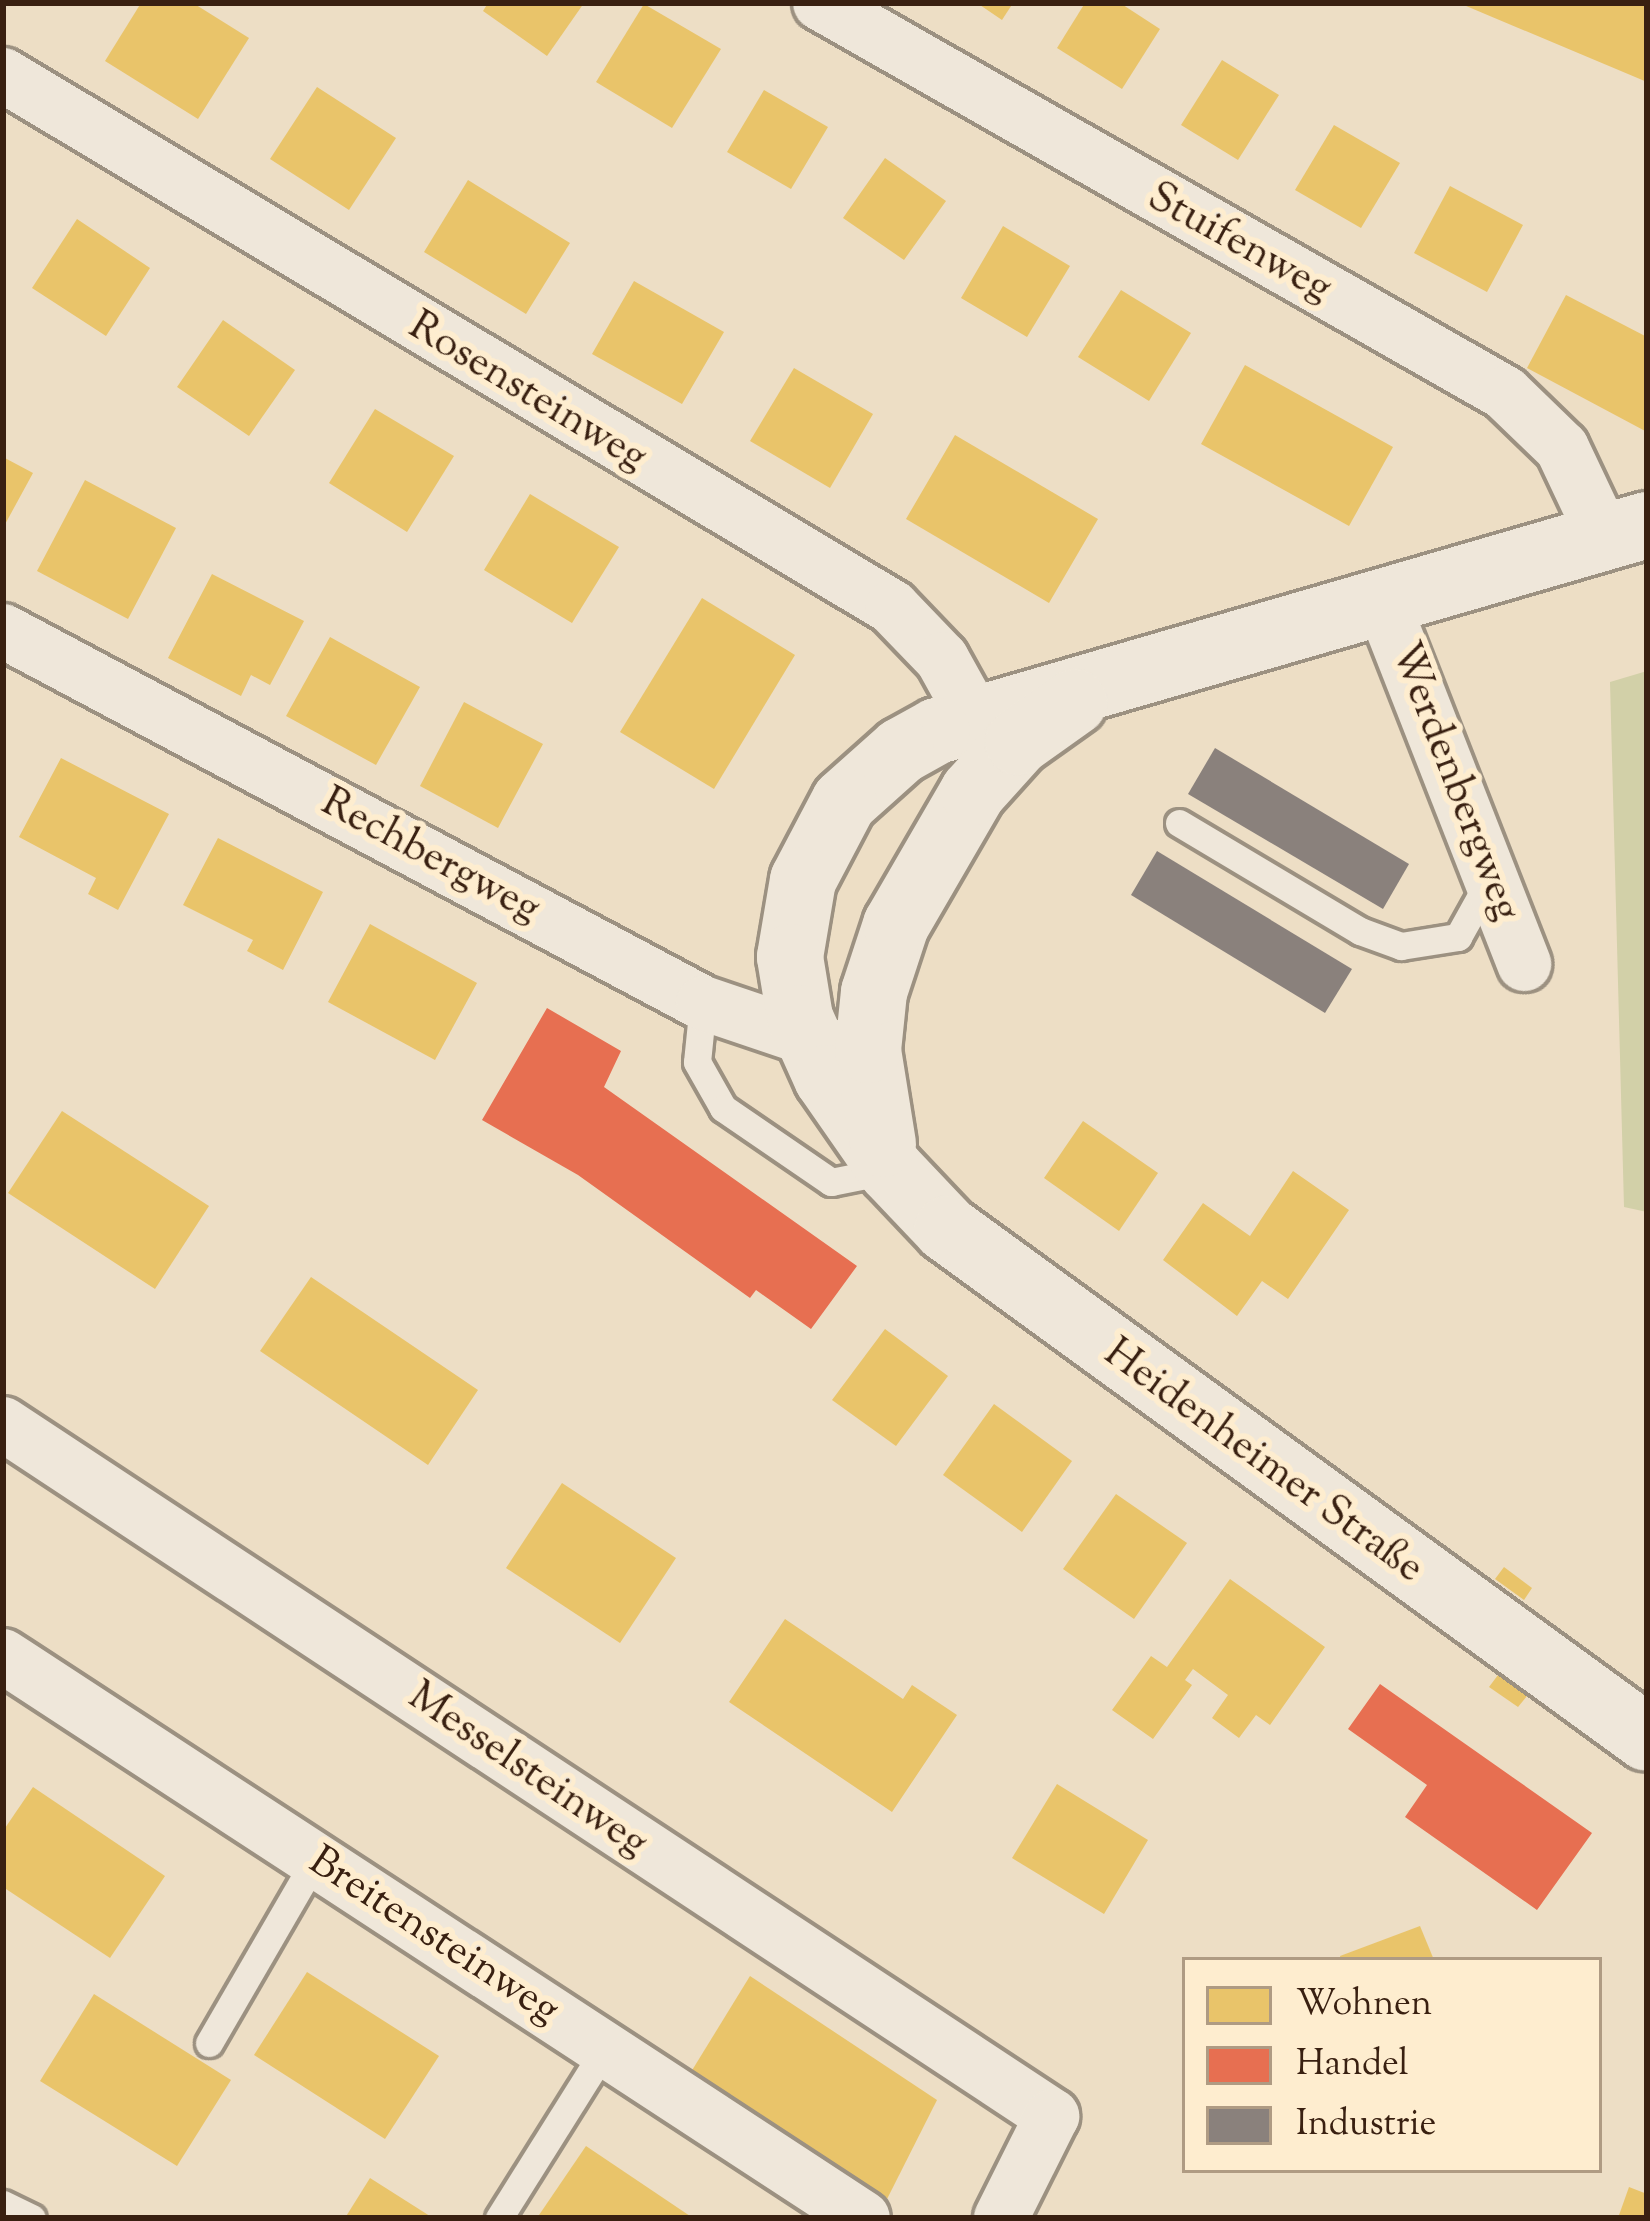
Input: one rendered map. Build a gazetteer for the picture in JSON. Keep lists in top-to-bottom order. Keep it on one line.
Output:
{"streets":{"main road":["Heidenheimer Straße"],"street":["Stuifenweg","Rosensteinweg","Werdenbergweg","Rechbergweg","Messelsteinweg","Breitensteinweg"]},"crossings":[["Stuifenweg","Heidenheimer Straße"],["Rosensteinweg","Heidenheimer Straße"],["Werdenbergweg","Heidenheimer Straße"],["Rechbergweg","Heidenheimer Straße"]],"legend":["Wohnen","Handel","Industrie"]}
